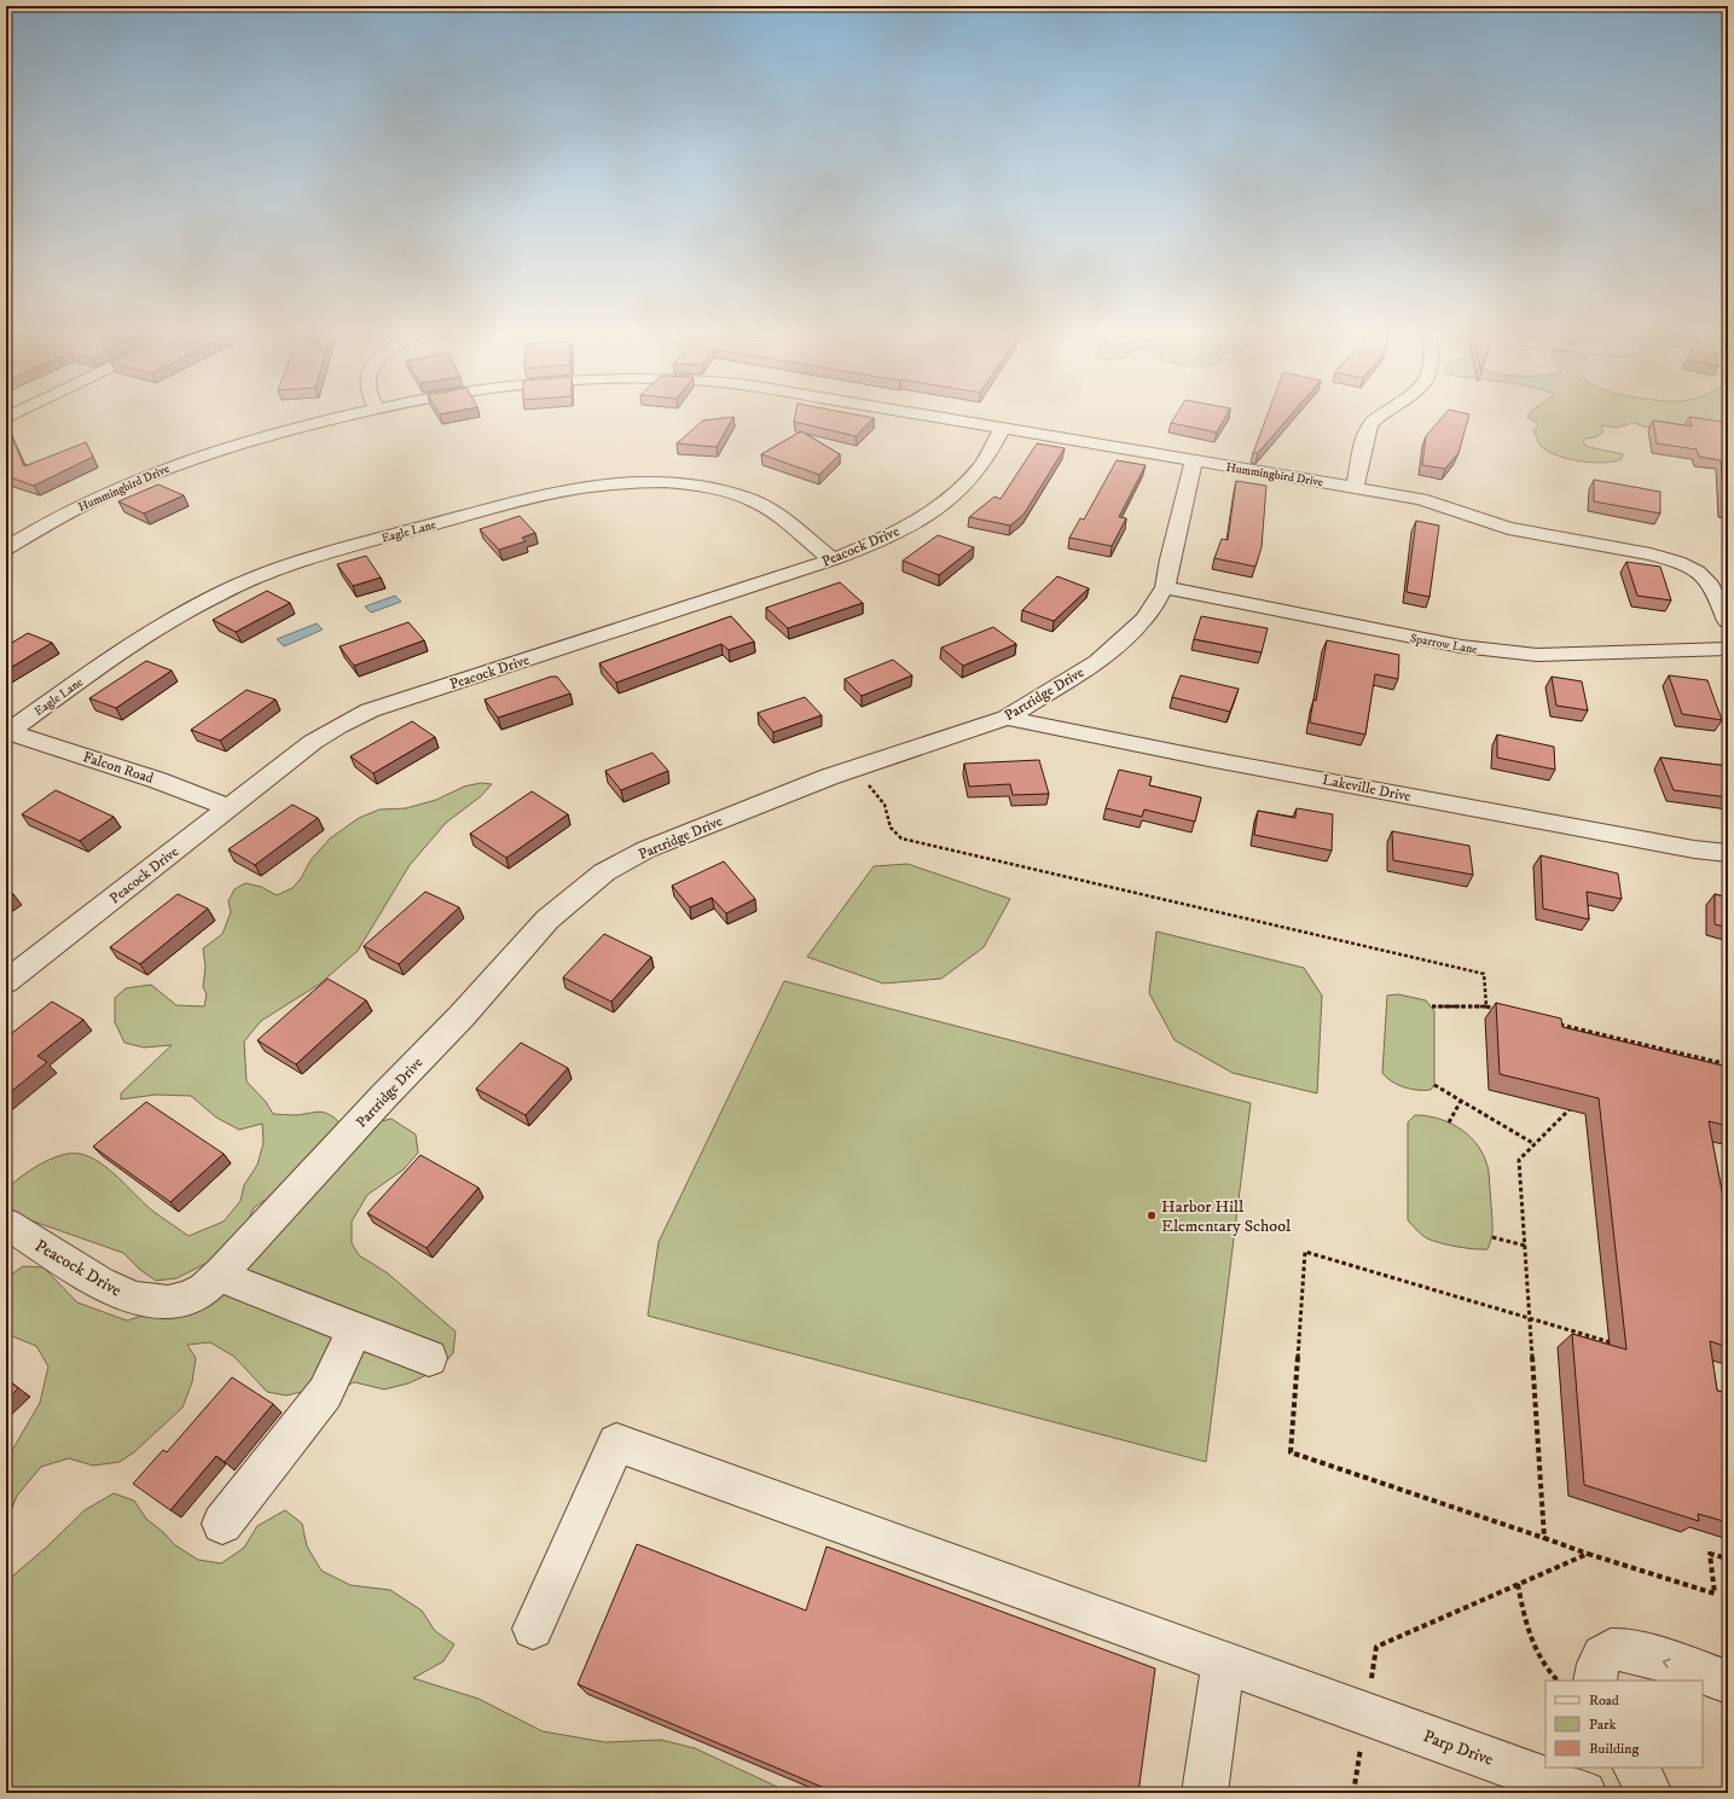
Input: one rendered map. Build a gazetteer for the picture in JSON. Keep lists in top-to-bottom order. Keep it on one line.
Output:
{"streets":{"street":["Hummingbird Drive","Eagle Lane","Peacock Drive","Sparrow Lane","Partridge Drive","Falcon Road","Lakeville Drive","Parp Drive"]},"crossings":[["Hummingbird Drive","Peacock Drive"],["Hummingbird Drive","Partridge Drive"],["Eagle Lane","Peacock Drive"],["Eagle Lane","Falcon Road"],["Peacock Drive","Partridge Drive"],["Peacock Drive","Falcon Road"],["Sparrow Lane","Partridge Drive"],["Partridge Drive","Lakeville Drive"]],"places":["Harbor Hill Elementary School"],"legend":["Road","Park","Building"]}
